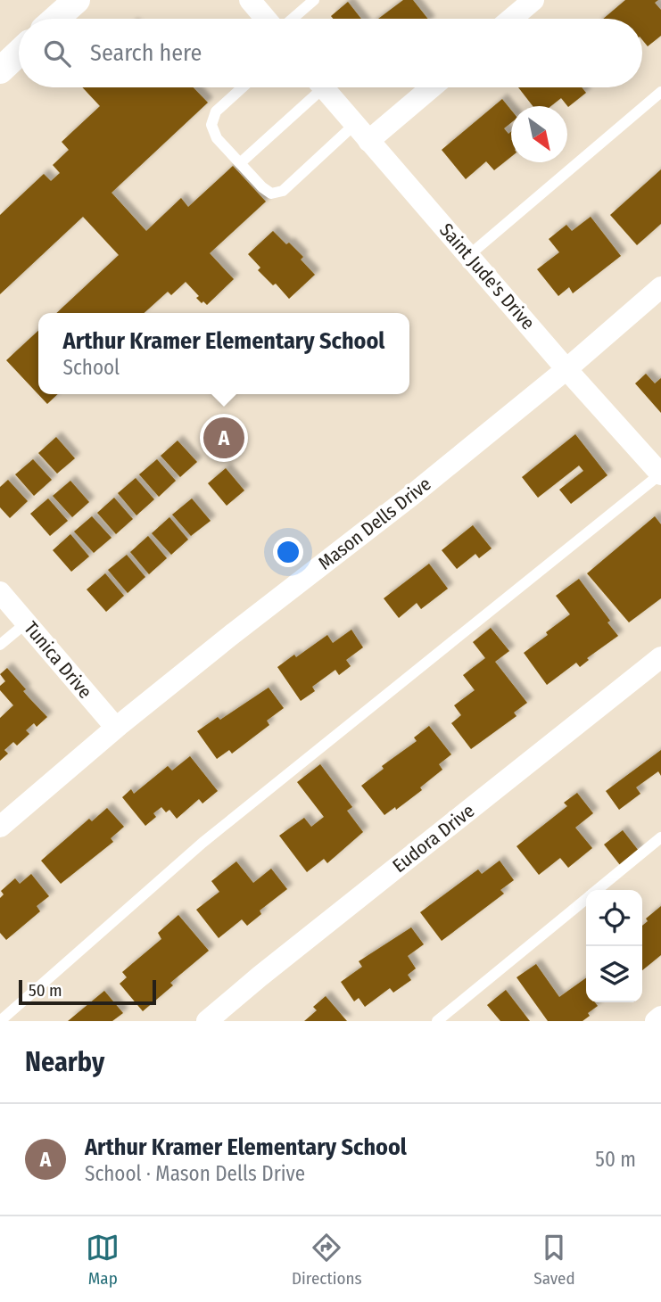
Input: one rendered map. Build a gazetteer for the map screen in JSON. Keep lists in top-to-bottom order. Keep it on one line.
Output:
{"streets":{"street":["Saint Jude's Drive","Mason Dells Drive","Tunica Drive","Eudora Drive"]},"crossings":[["Saint Jude's Drive","Mason Dells Drive"],["Mason Dells Drive","Tunica Drive"]],"scale_bar":"50 m","north":"bottom right","page":{"search":"Search here","popup":["Arthur Kramer Elementary School","School"],"pins":"A","scale":"50 m","heading":"Nearby","list":[{"mark":"A","name":"Arthur Kramer Elementary School","note":"School · Mason Dells Drive","value":"50 m"}],"nav":["Map","Directions","Saved"]}}
